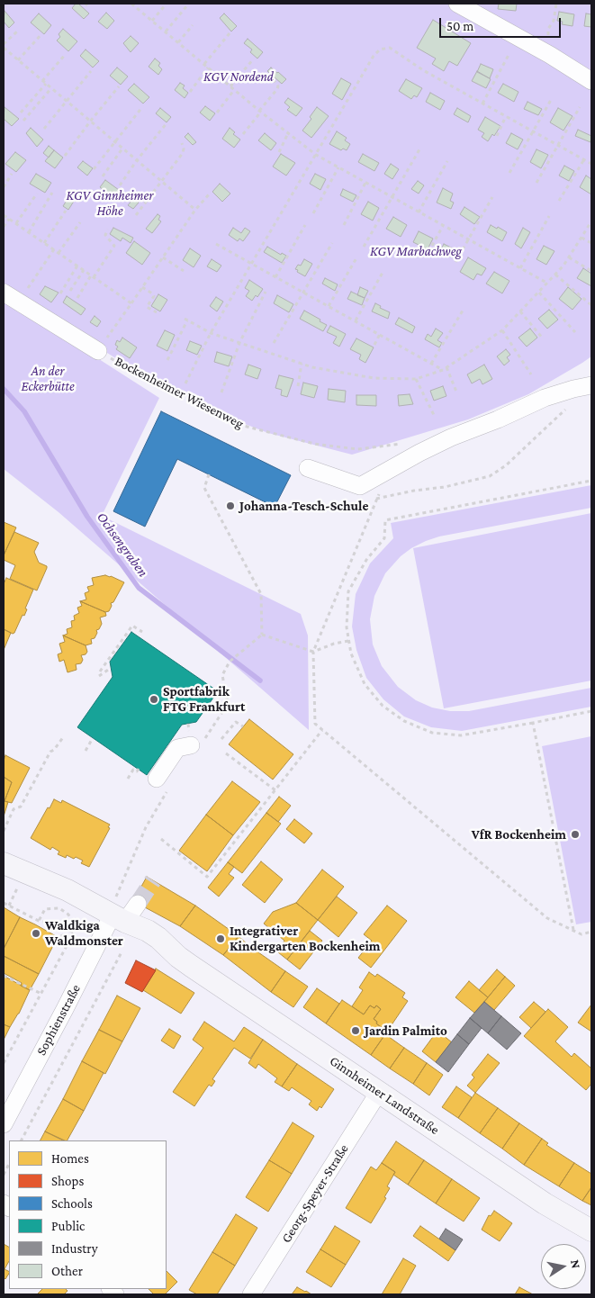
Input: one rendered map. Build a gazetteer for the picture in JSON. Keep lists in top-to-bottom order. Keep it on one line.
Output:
{"streets":{"main road":["Ginnheimer Landstraße"],"street":["Bockenheimer Wiesenweg","Sophienstraße","Georg-Speyer-Straße"]},"crossings":[["Sophienstraße","Ginnheimer Landstraße"],["Ginnheimer Landstraße","Georg-Speyer-Straße"]],"water":["Ochsengraben"],"parks":["KGV Nordend","KGV Ginnheimer Höhe","KGV Marbachweg","An der Eckerbütte"],"places":["Johanna-Tesch-Schule","Sportfabrik FTG Frankfurt","VfR Bockenheim","Waldkiga Waldmonster","Integrativer Kindergarten Bockenheim","Jardin Palmito"],"legend":["Homes","Shops","Schools","Public","Industry","Other"],"scale_bar":"50 m","north":"right"}
